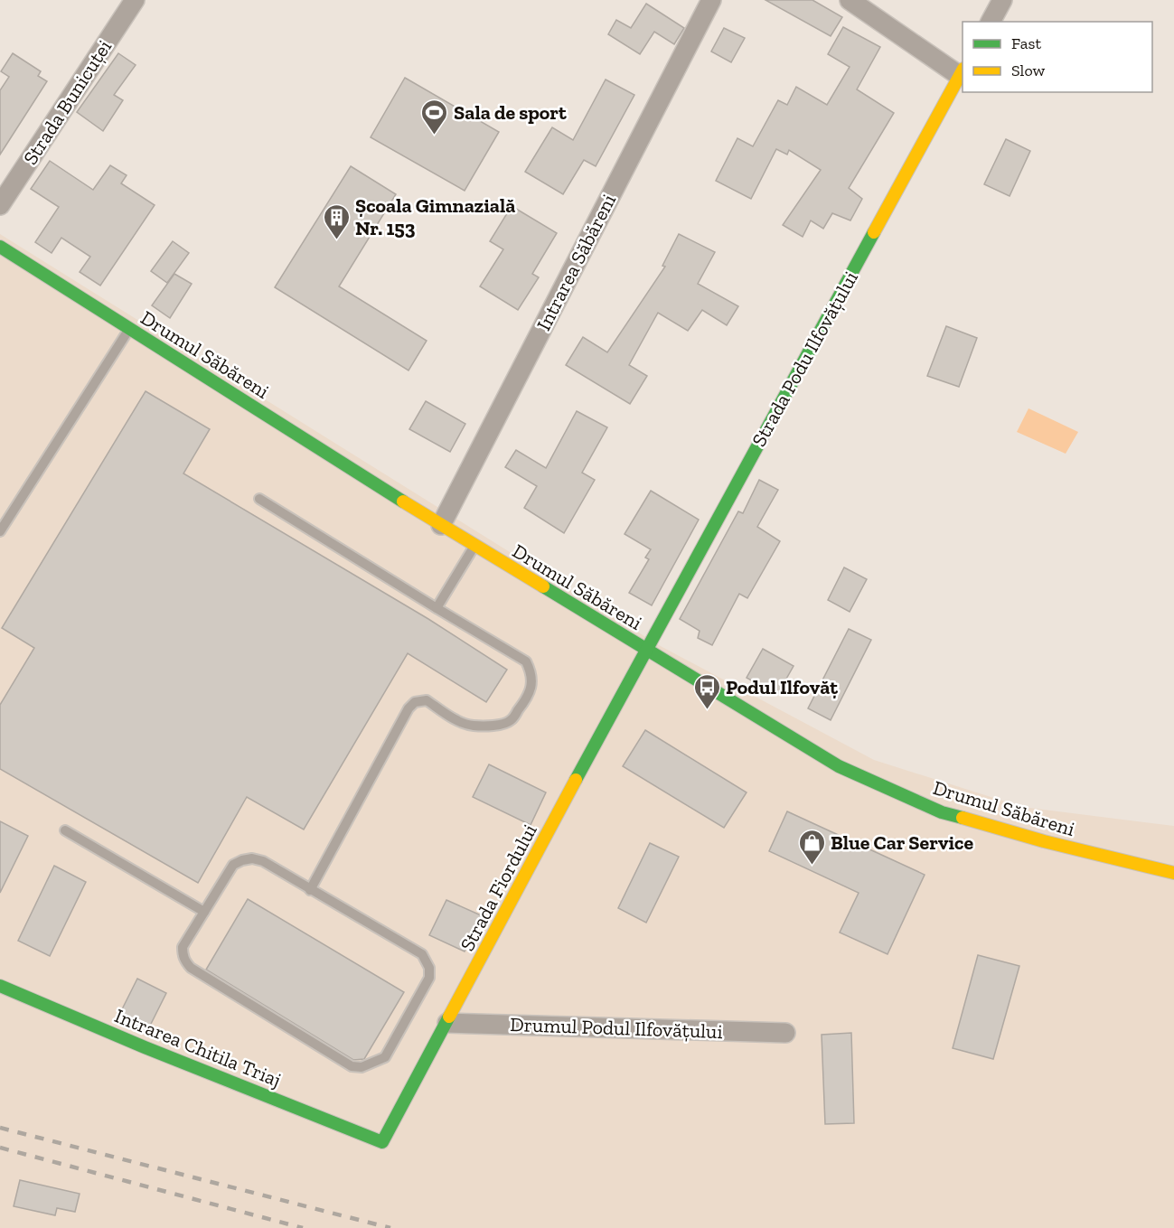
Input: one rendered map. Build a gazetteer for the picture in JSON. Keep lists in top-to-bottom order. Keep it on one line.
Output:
{"streets":{"street":["Strada Bunicuței","Intrarea Săbăreni","Drumul Săbăreni","Strada Podu Ilfovățului","Strada Fiordului","Drumul Podul Ilfovățului","Intrarea Chitila Triaj"]},"crossings":[["Intrarea Săbăreni","Drumul Săbăreni"],["Drumul Săbăreni","Strada Podu Ilfovățului"],["Drumul Săbăreni","Strada Fiordului"],["Strada Podu Ilfovățului","Strada Fiordului"],["Strada Fiordului","Drumul Podul Ilfovățului"],["Strada Fiordului","Intrarea Chitila Triaj"]],"places":{"sports":["Sala de sport"],"building":["Școala Gimnazială Nr. 153"],"bus stop":["Podul Ilfovăț"],"shop":["Blue Car Service"]},"legend":["Fast","Slow"]}
